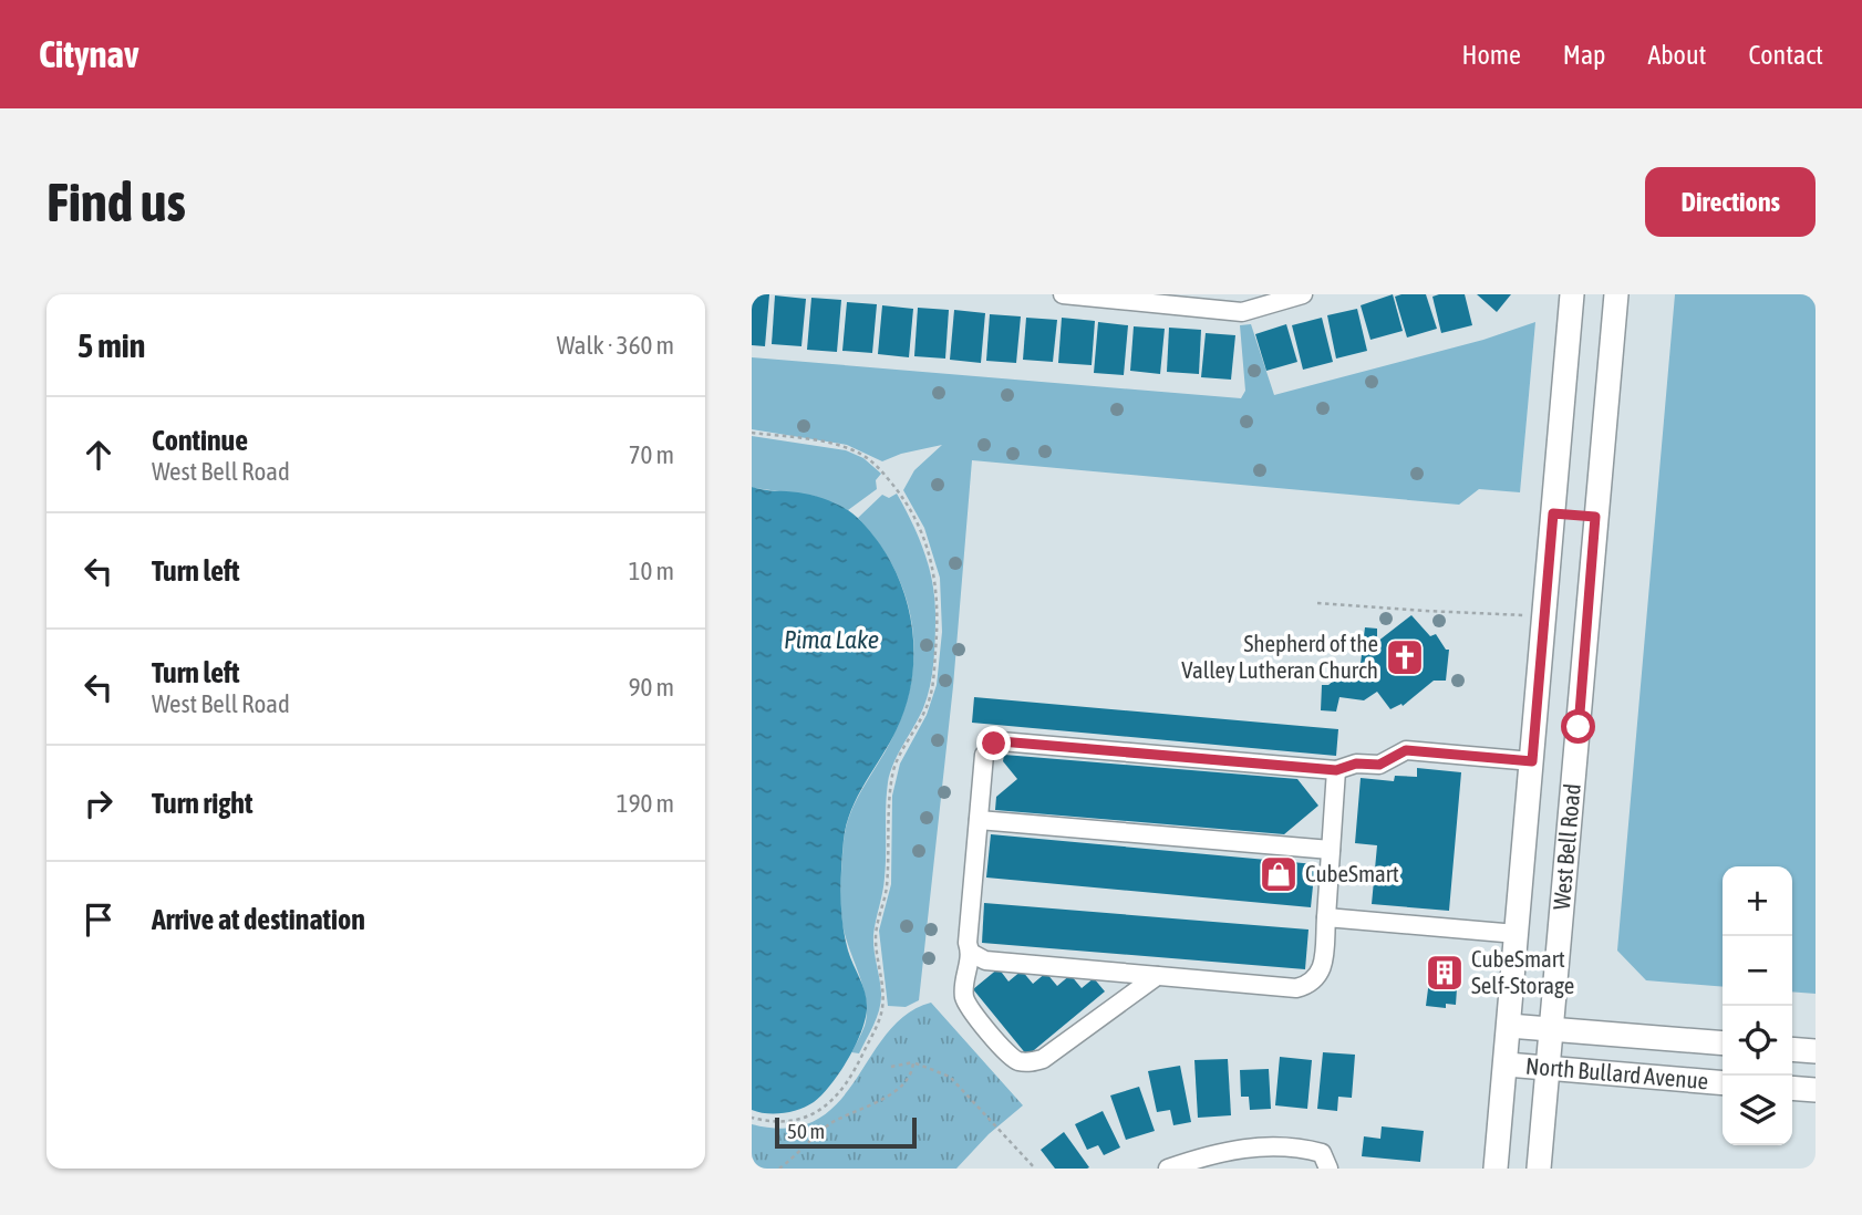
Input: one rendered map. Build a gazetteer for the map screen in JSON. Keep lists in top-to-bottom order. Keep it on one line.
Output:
{"streets":{"main road":["West Bell Road","North Bullard Avenue"]},"crossings":[["West Bell Road","North Bullard Avenue"]],"water":["Pima Lake"],"places":{"church":["Shepherd of the Valley Lutheran Church"],"shop":["CubeSmart"],"building":["CubeSmart Self-Storage"]},"scale_bar":"50 m","page":{"header":"Citynav","nav":["Home","Map","About","Contact"],"buttons":"Directions","title":"Find us","heading":["5 min","Walk · 360 m"],"list":[["Continue","West Bell Road","70 m"],["Turn left","10 m"],["Turn left","West Bell Road","90 m"],["Turn right","190 m"],"Arrive at destination"],"map_buttons":["+","−"],"scale":"50 m"}}
